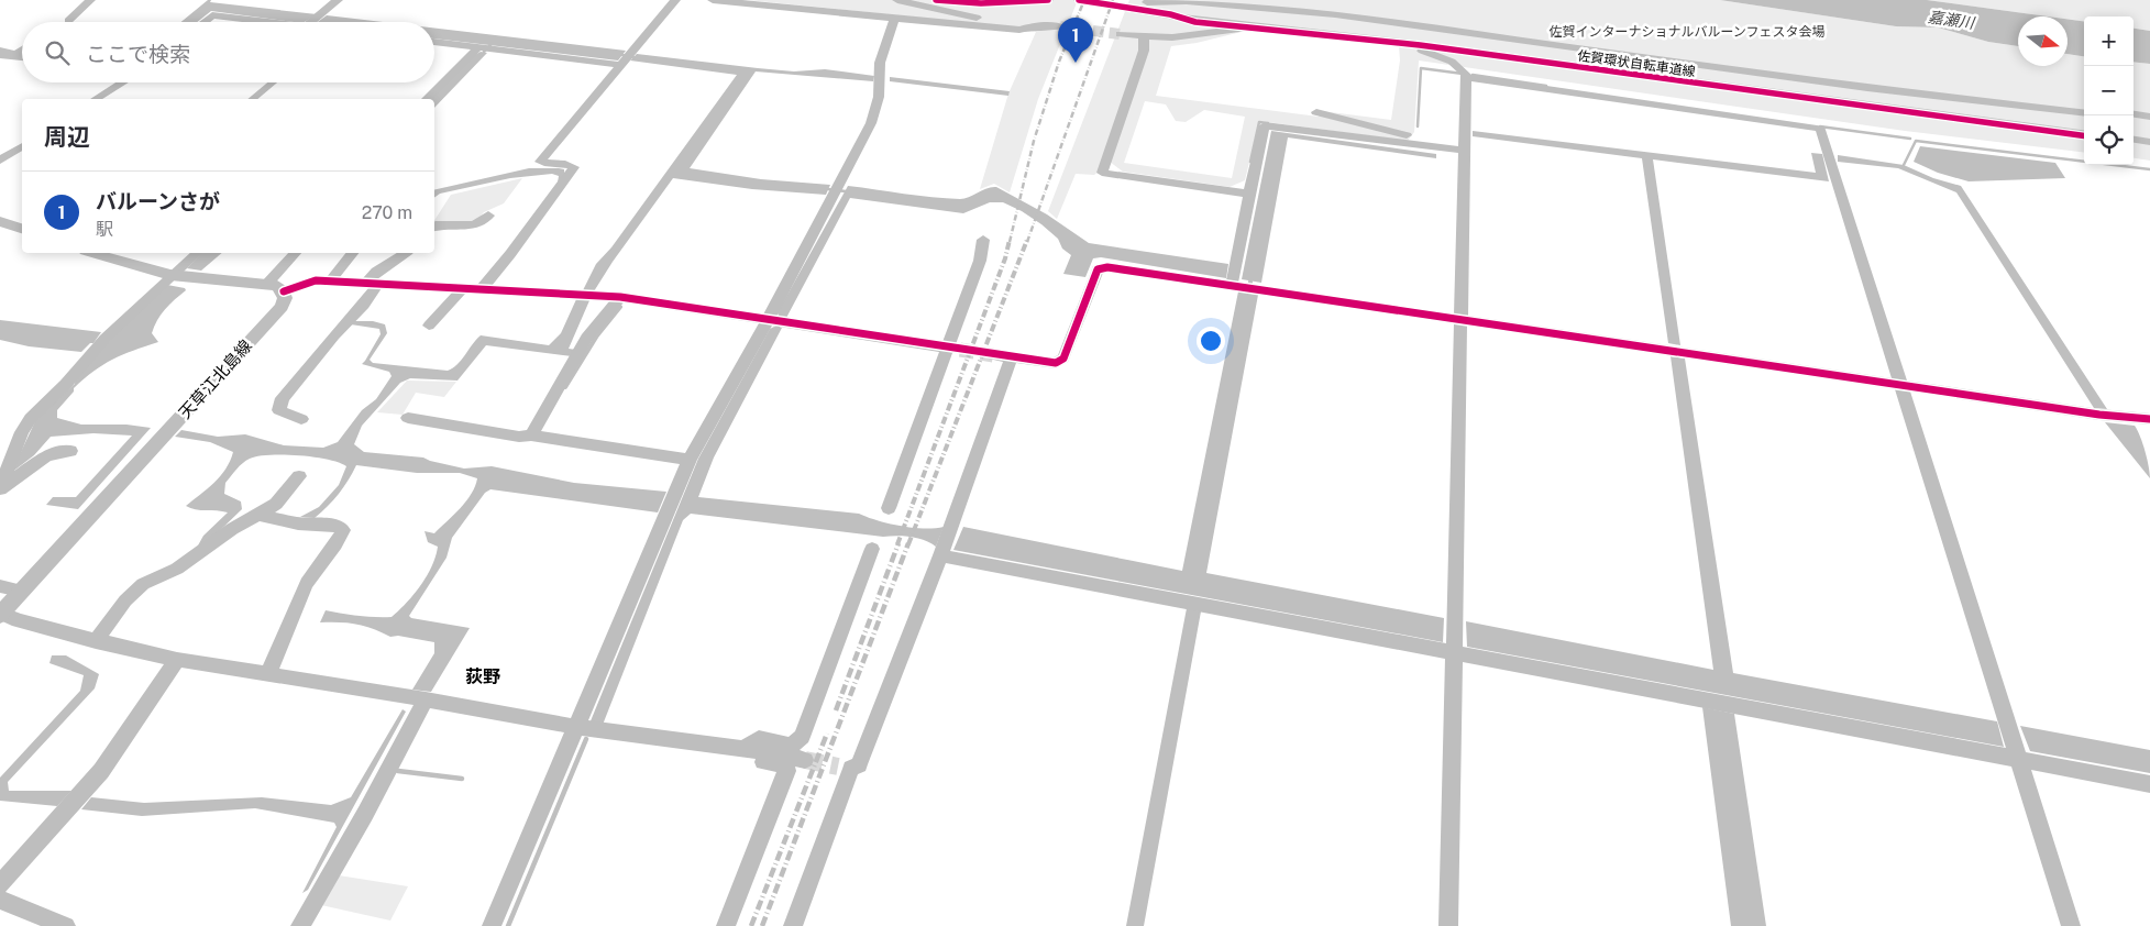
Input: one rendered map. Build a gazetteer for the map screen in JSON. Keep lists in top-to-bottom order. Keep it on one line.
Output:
{"streets":{"street":["天草江北島線"],"cycle path":["佐賀環状自転車道線"]},"districts":["荻野"],"water":["嘉瀬川"],"parks":["佐賀インターナショナルバルーンフェスタ会場"],"north":"right","page":{"map_buttons":["+","−"],"pins":"1","search":"ここで検索","heading":"周辺","list":[{"mark":"1","name":"バルーンさが","note":"駅","value":"270 m"}]}}
